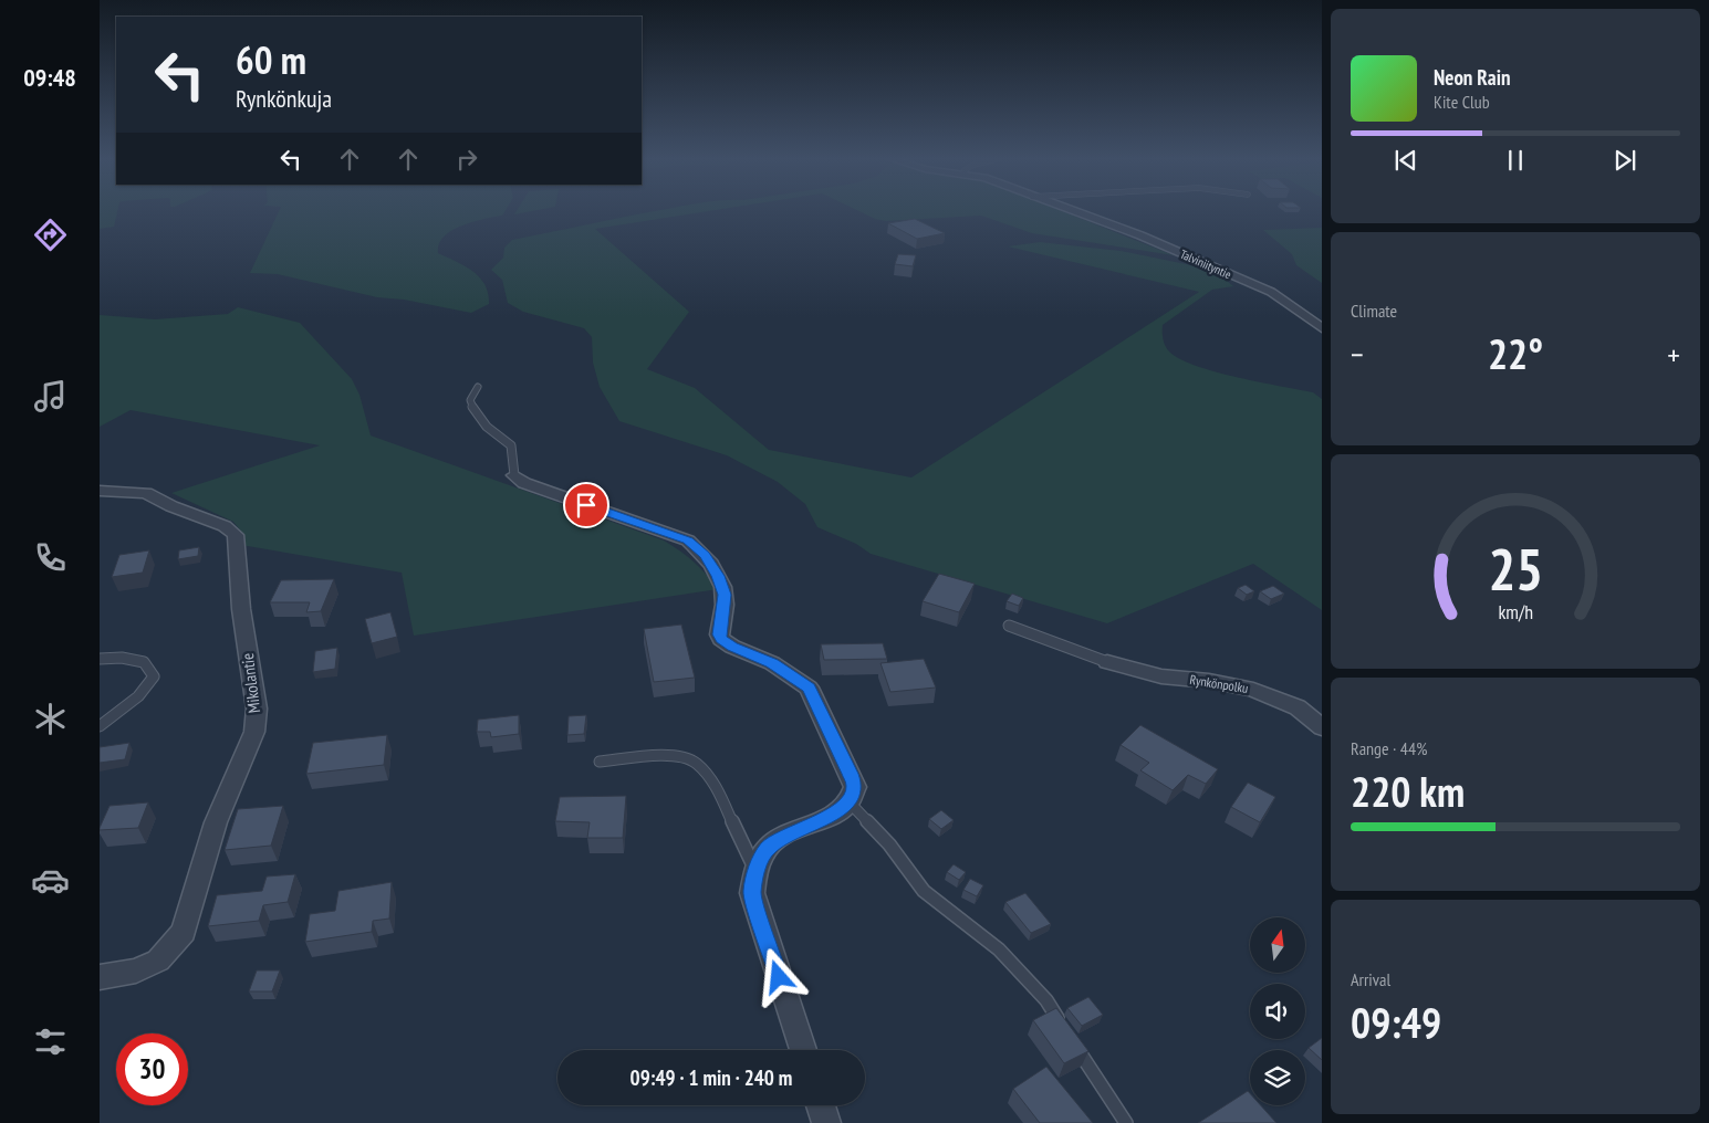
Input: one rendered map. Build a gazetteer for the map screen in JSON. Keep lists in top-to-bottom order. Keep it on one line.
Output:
{"streets":{"street":["Talviniityntie","Mikolantie","Rynkönpolku"]},"north":"top","page":{"tabs":"09:48","turn":["60 m","Rynkönkuja"],"song":["Neon Rain","Kite Club"],"tile":["Climate",["Range · 44%","220 km"],["Arrival","09:49"]],"heat":["−","22°","+"],"limit":"30","trip":"09:49 · 1 min · 240 m","gauge":["25","km/h"]}}
